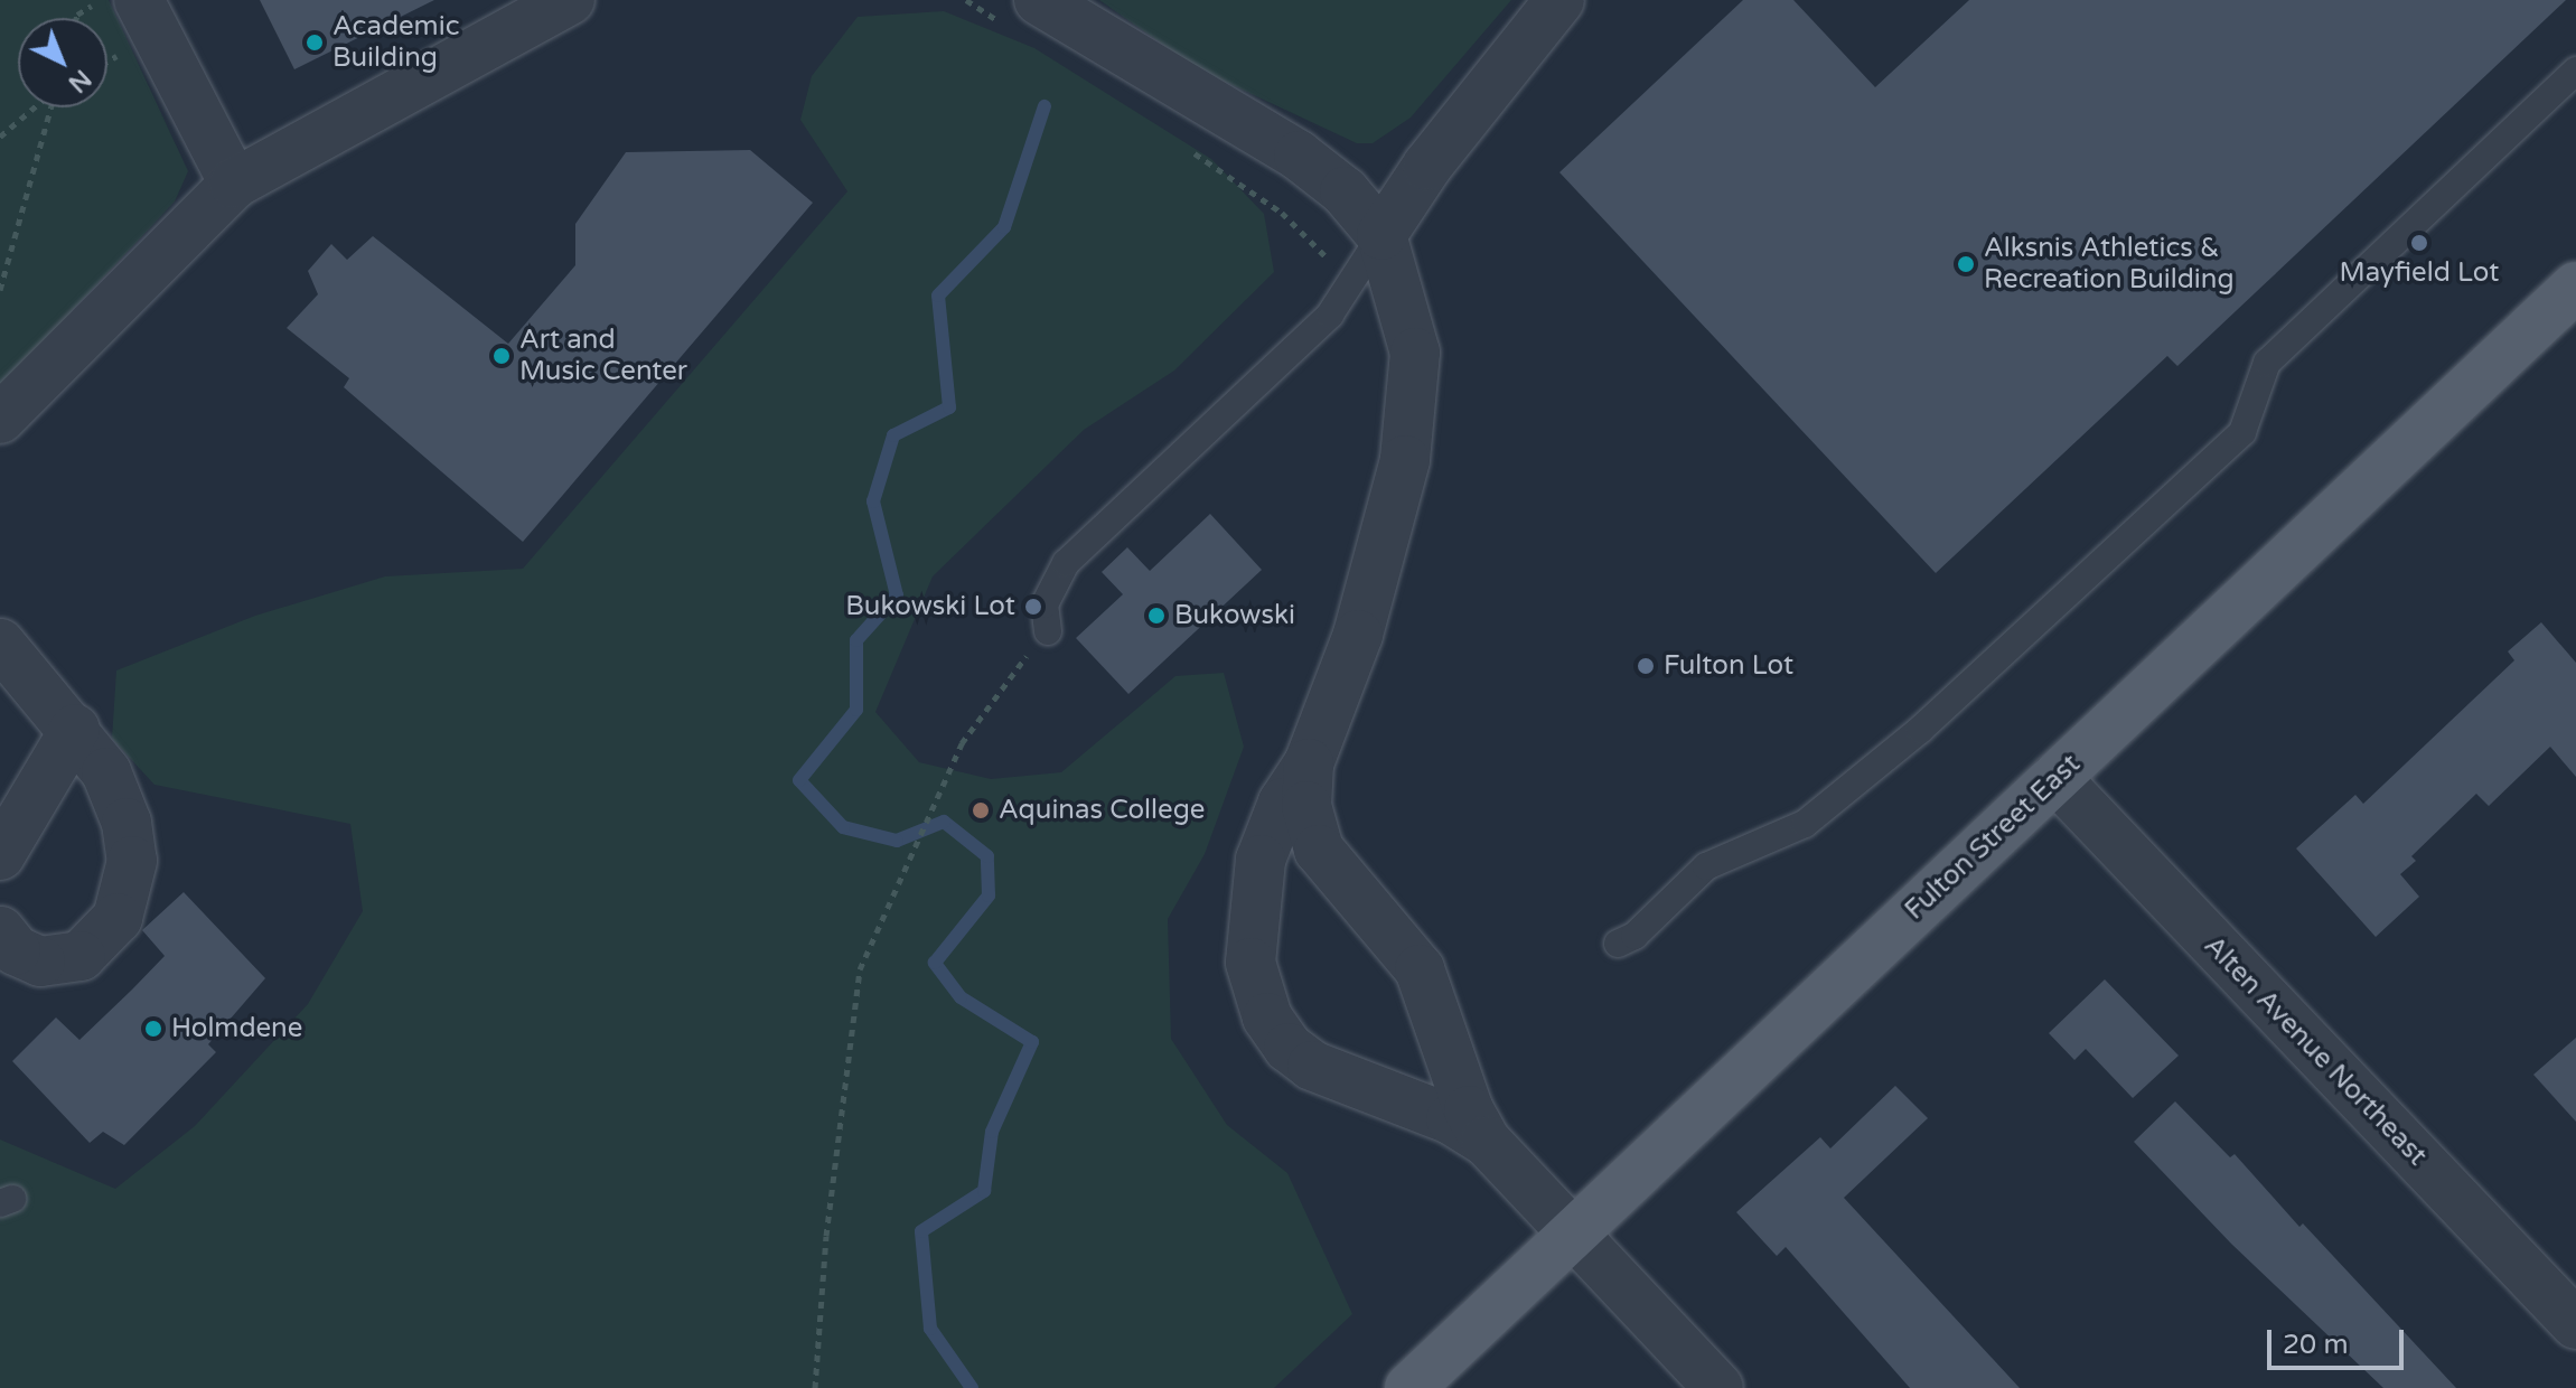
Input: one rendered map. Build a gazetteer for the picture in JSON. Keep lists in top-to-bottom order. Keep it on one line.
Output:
{"streets":{"main road":["Fulton Street East"],"street":["Alten Avenue Northeast"]},"crossings":[["Fulton Street East","Alten Avenue Northeast"]],"places":["Academic Building","Mayfield Lot","Alksnis Athletics & Recreation Building","Art and Music Center","Bukowski Lot","Bukowski","Fulton Lot","Aquinas College","Holmdene"],"scale_bar":"20 m","north":"bottom right"}
